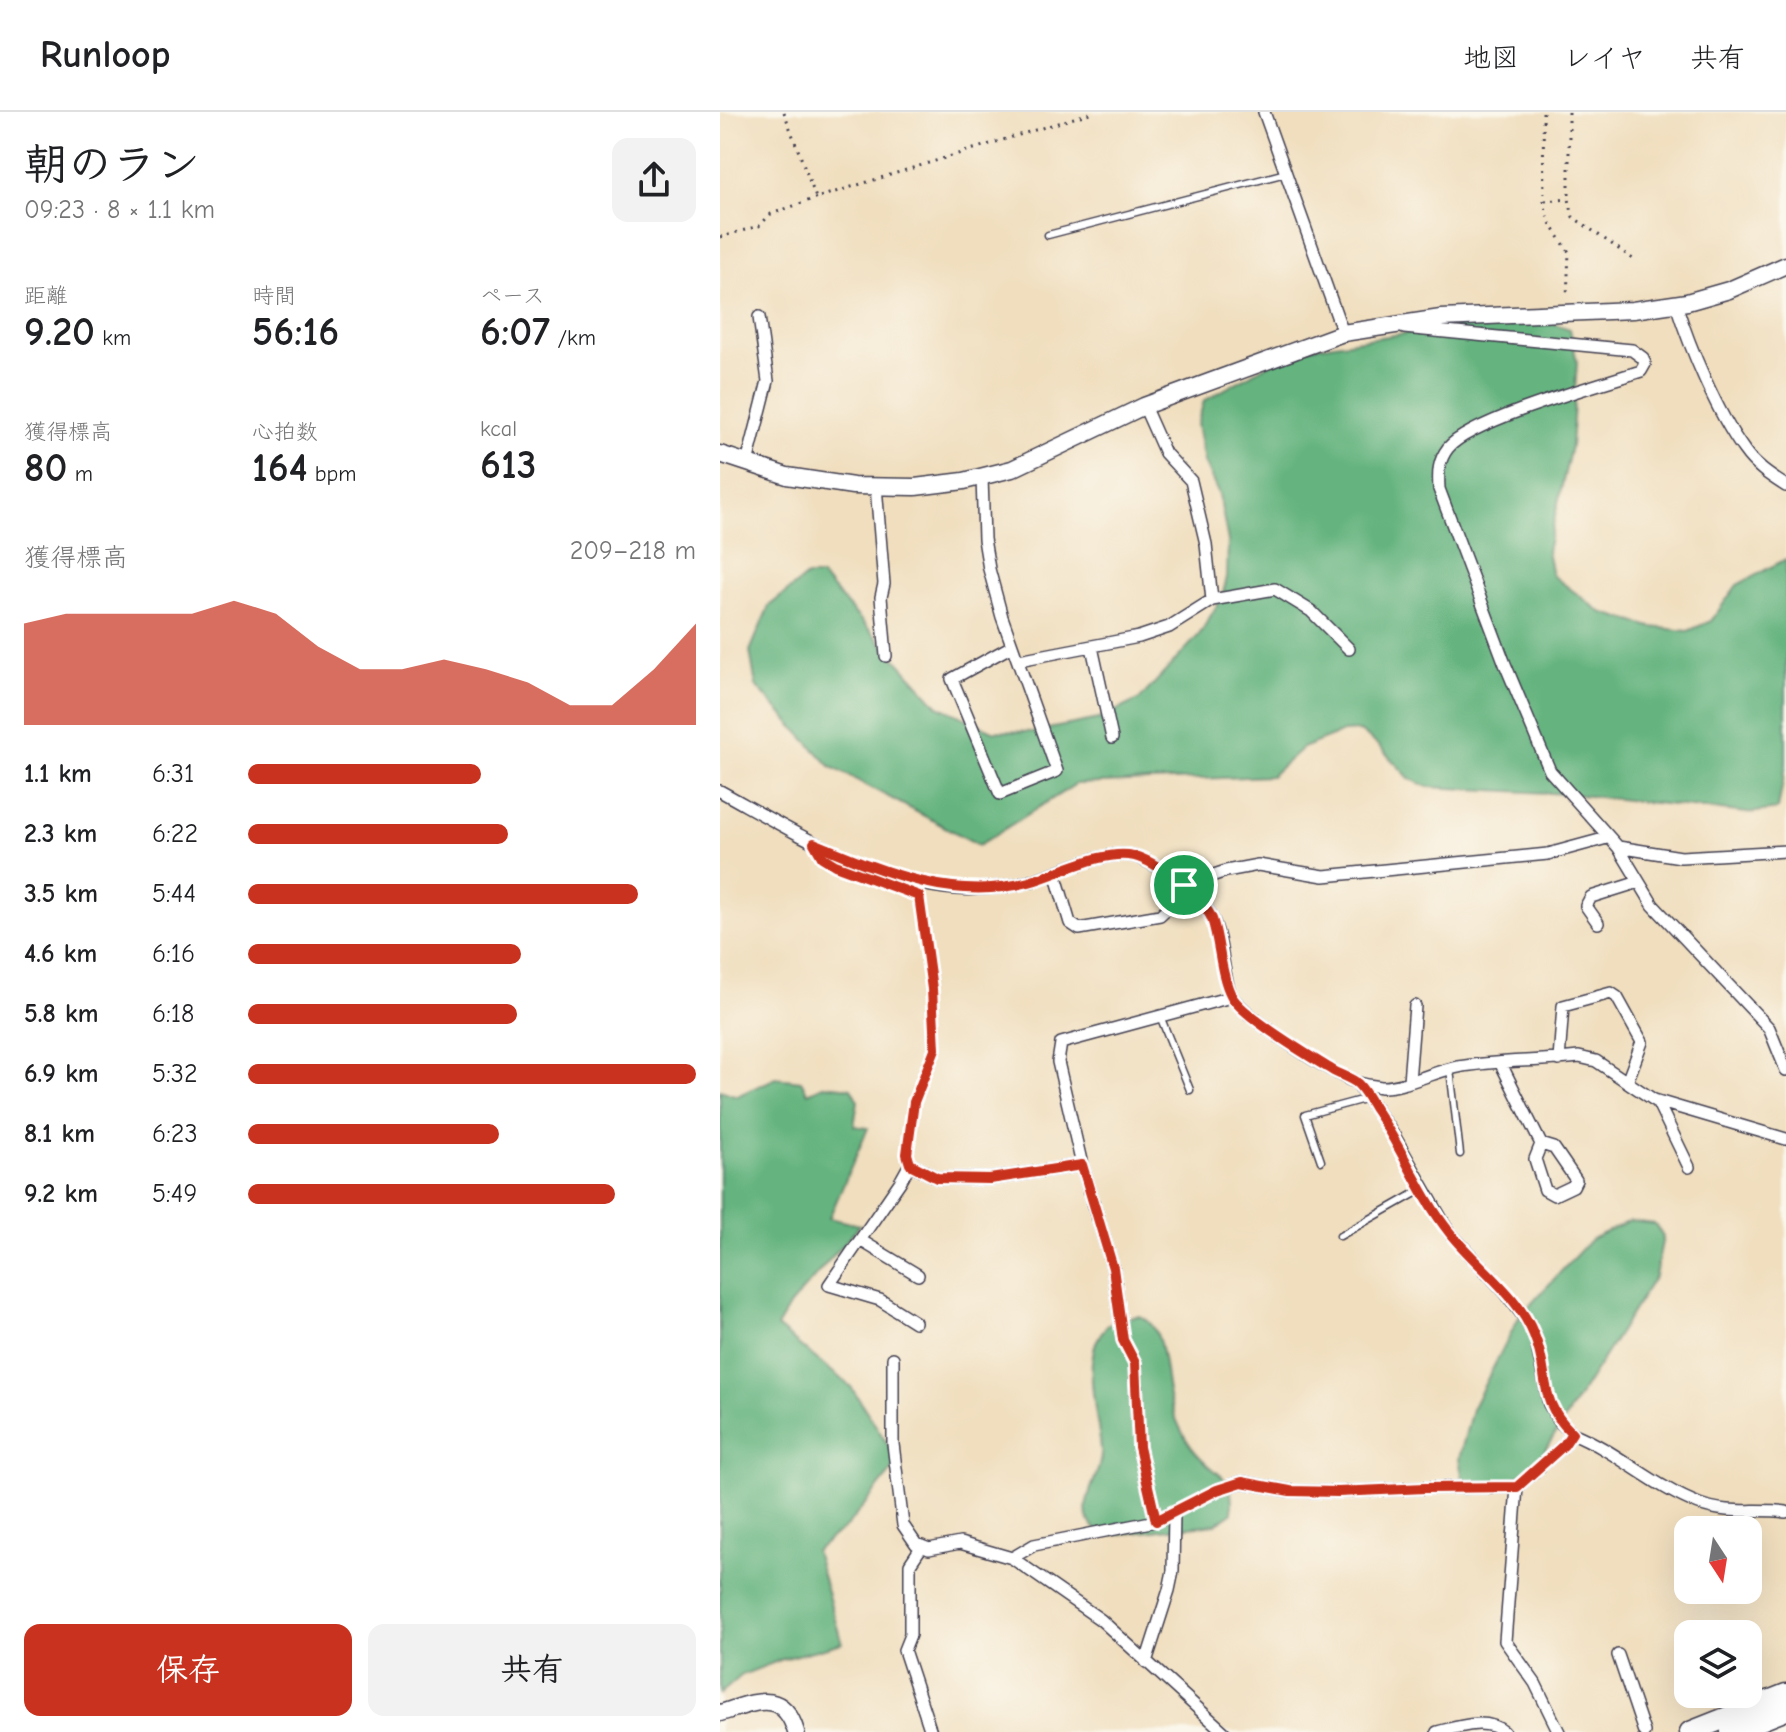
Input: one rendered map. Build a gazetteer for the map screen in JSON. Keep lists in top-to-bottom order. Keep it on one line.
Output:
{"north":"bottom","page":{"header":"Runloop","nav":["地図","レイヤ","共有"],"heading":["朝のラン","09:23 · 8 × 1.1 km"],"stats":[["距離","9.20 km"],["時間","56:16"],["ペース","6:07 /km"],["獲得標高","80 m"],["心拍数","164 bpm"],["kcal","613"]],"chart":["獲得標高","209–218 m"],"list":[{"name":"1.1 km","note":"6:31"},{"name":"2.3 km","note":"6:22"},{"name":"3.5 km","note":"5:44"},{"name":"4.6 km","note":"6:16"},{"name":"5.8 km","note":"6:18"},{"name":"6.9 km","note":"5:32"},{"name":"8.1 km","note":"6:23"},{"name":"9.2 km","note":"5:49"}],"buttons":["保存","共有"]}}
